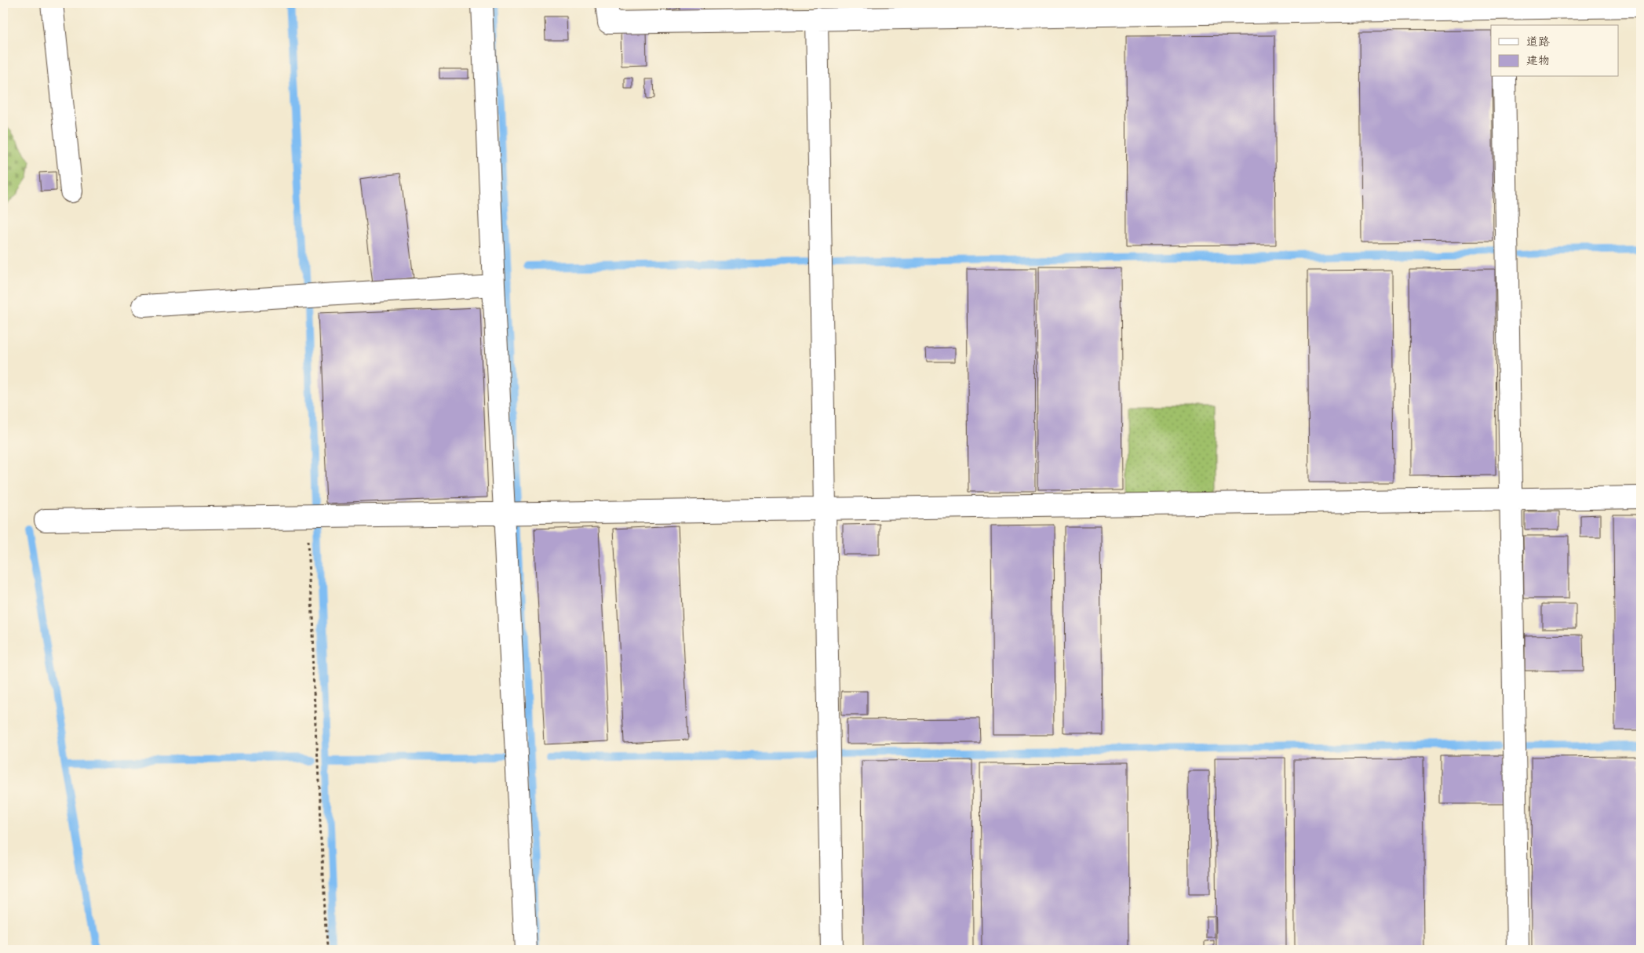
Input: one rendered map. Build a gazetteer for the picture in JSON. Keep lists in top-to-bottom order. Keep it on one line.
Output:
{"legend":["道路","建物"]}
